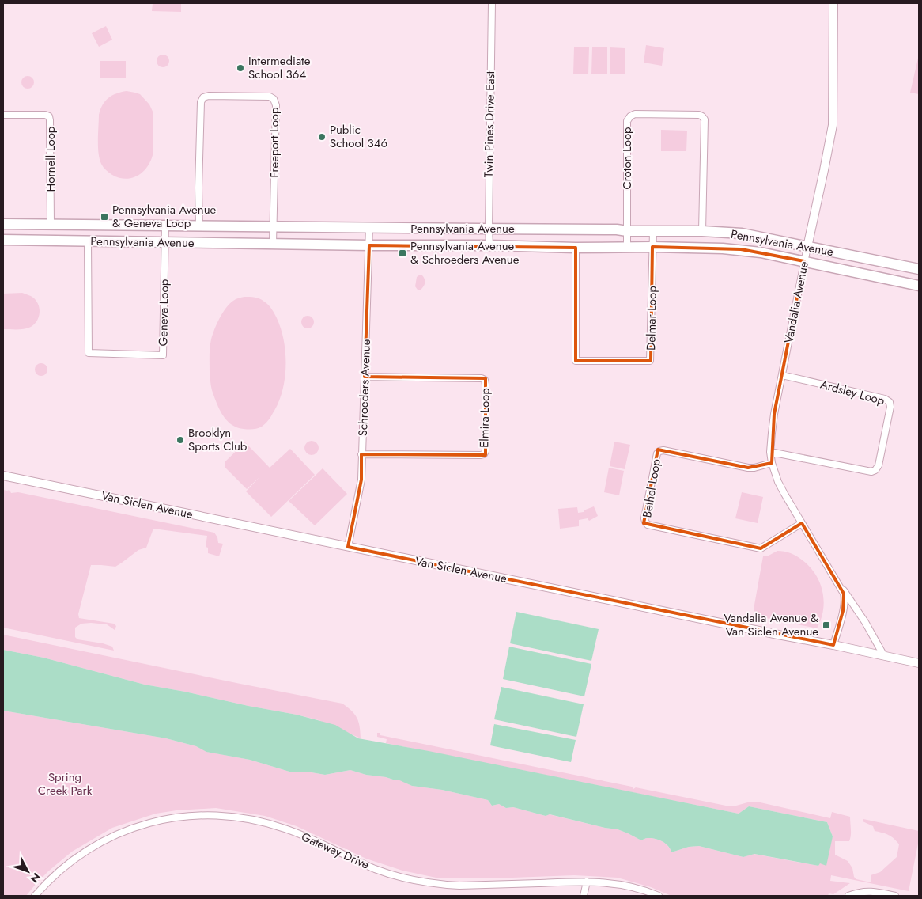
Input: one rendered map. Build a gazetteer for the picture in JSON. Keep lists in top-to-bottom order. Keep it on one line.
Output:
{"streets":{"main road":["Pennsylvania Avenue"],"street":["Twin Pines Drive East","Freeport Loop","Croton Loop","Hornell Loop","Vandalia Avenue","Geneva Loop","Delmar Loop","Schroeders Avenue","Ardsley Loop","Elmira Loop","Bethel Loop","Van Siclen Avenue","Gateway Drive"]},"crossings":[["Twin Pines Drive East","Pennsylvania Avenue"],["Freeport Loop","Pennsylvania Avenue"],["Croton Loop","Pennsylvania Avenue"],["Hornell Loop","Pennsylvania Avenue"],["Pennsylvania Avenue","Vandalia Avenue"],["Pennsylvania Avenue","Geneva Loop"],["Pennsylvania Avenue","Delmar Loop"],["Pennsylvania Avenue","Schroeders Avenue"],["Vandalia Avenue","Ardsley Loop"],["Vandalia Avenue","Bethel Loop"],["Vandalia Avenue","Van Siclen Avenue"],["Schroeders Avenue","Elmira Loop"],["Schroeders Avenue","Van Siclen Avenue"]],"parks":["Spring Creek Park"],"places":{"other":["Intermediate School 364","Public School 346","Brooklyn Sports Club"],"transit":["Pennsylvania Avenue & Geneva Loop","Pennsylvania Avenue & Schroeders Avenue","Vandalia Avenue & Van Siclen Avenue"]},"north":"bottom right"}
